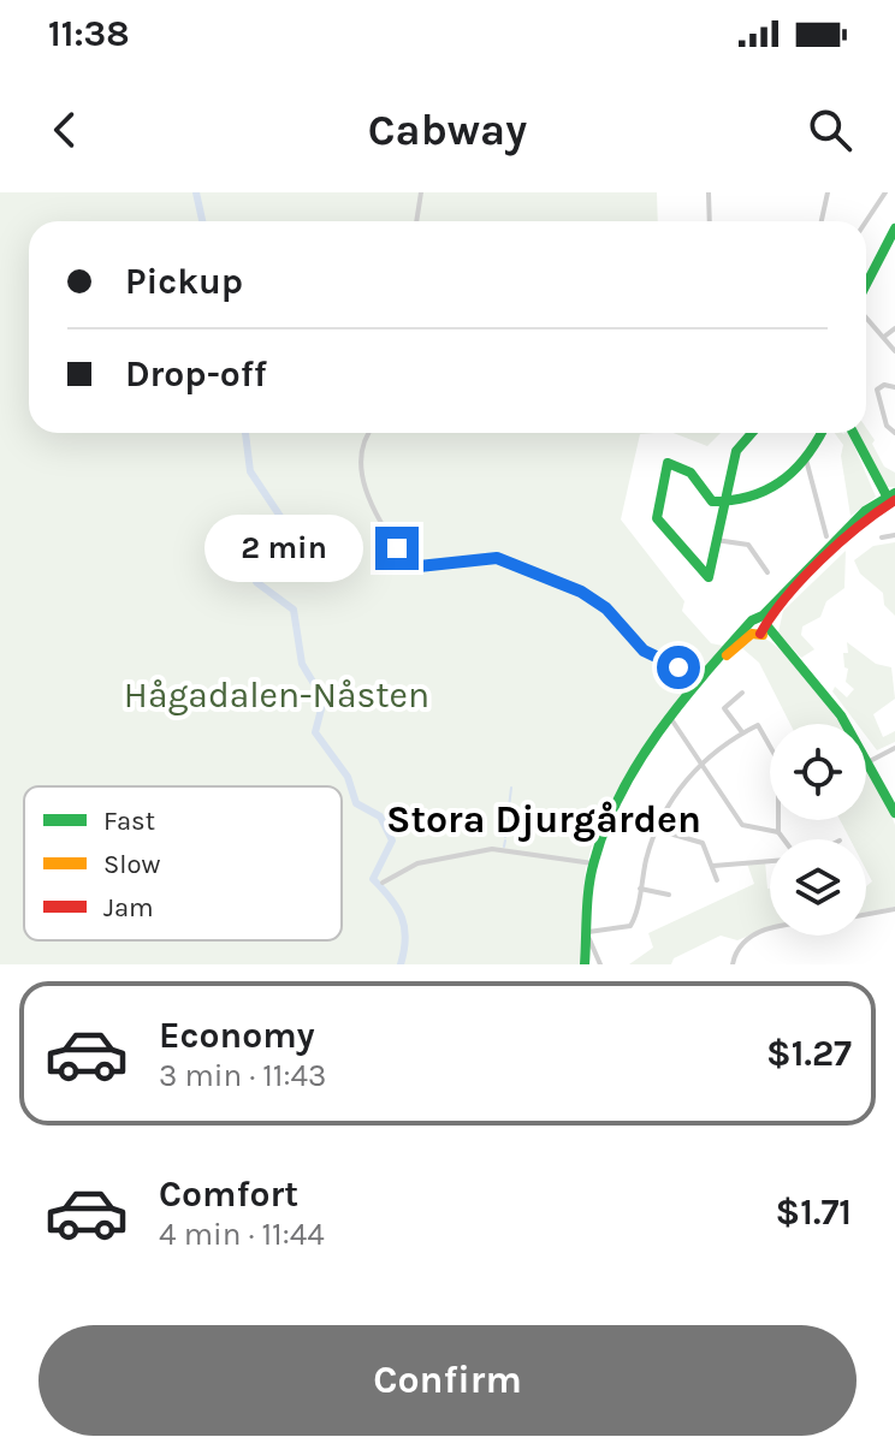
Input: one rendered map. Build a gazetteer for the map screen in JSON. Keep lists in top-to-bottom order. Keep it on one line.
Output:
{"districts":["Stora Djurgården"],"parks":["Hågadalen-Nåsten"],"legend":["Fast","Slow","Jam"],"page":{"status":"11:38","header":"Cabway","banner":["Pickup","Drop-off"],"bubble":"2 min","list":[{"name":"Economy","note":"3 min · 11:43","value":"$1.27"},{"name":"Comfort","note":"4 min · 11:44","value":"$1.71"}],"buttons":"Confirm"}}
